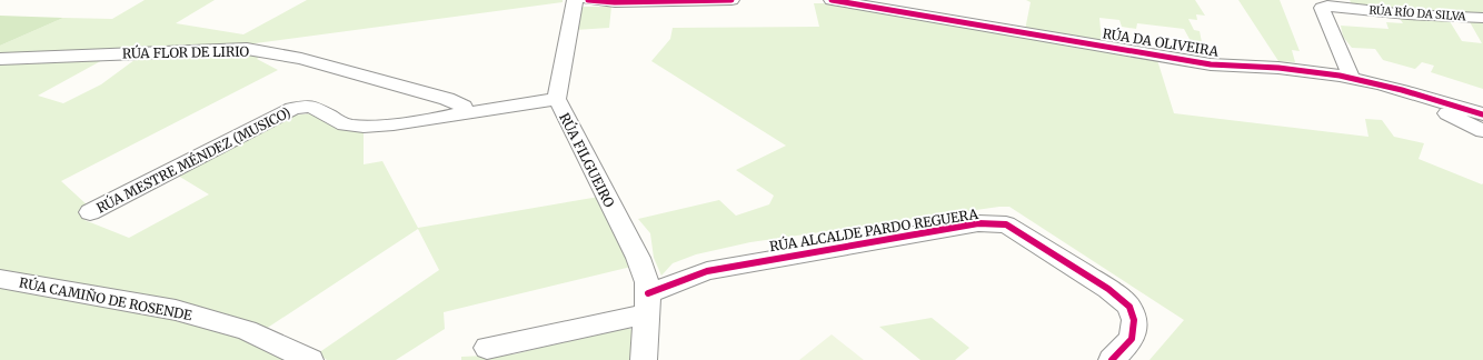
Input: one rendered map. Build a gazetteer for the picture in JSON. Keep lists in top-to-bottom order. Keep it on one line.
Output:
{"streets":{"street":["RÚA RÍO DA SILVA","RÚA DA OLIVEIRA","RÚA FLOR DE LIRIO","RÚA MESTRE MÉNDEZ (MUSICO)","RÚA FILGUEIRO","RÚA ALCALDE PARDO REGUERA","RÚA CAMIÑO DE ROSENDE"]},"crossings":[["RÚA RÍO DA SILVA","RÚA DA OLIVEIRA"],["RÚA FLOR DE LIRIO","RÚA MESTRE MÉNDEZ (MUSICO)"],["RÚA MESTRE MÉNDEZ (MUSICO)","RÚA FILGUEIRO"],["RÚA FILGUEIRO","RÚA ALCALDE PARDO REGUERA"]]}
